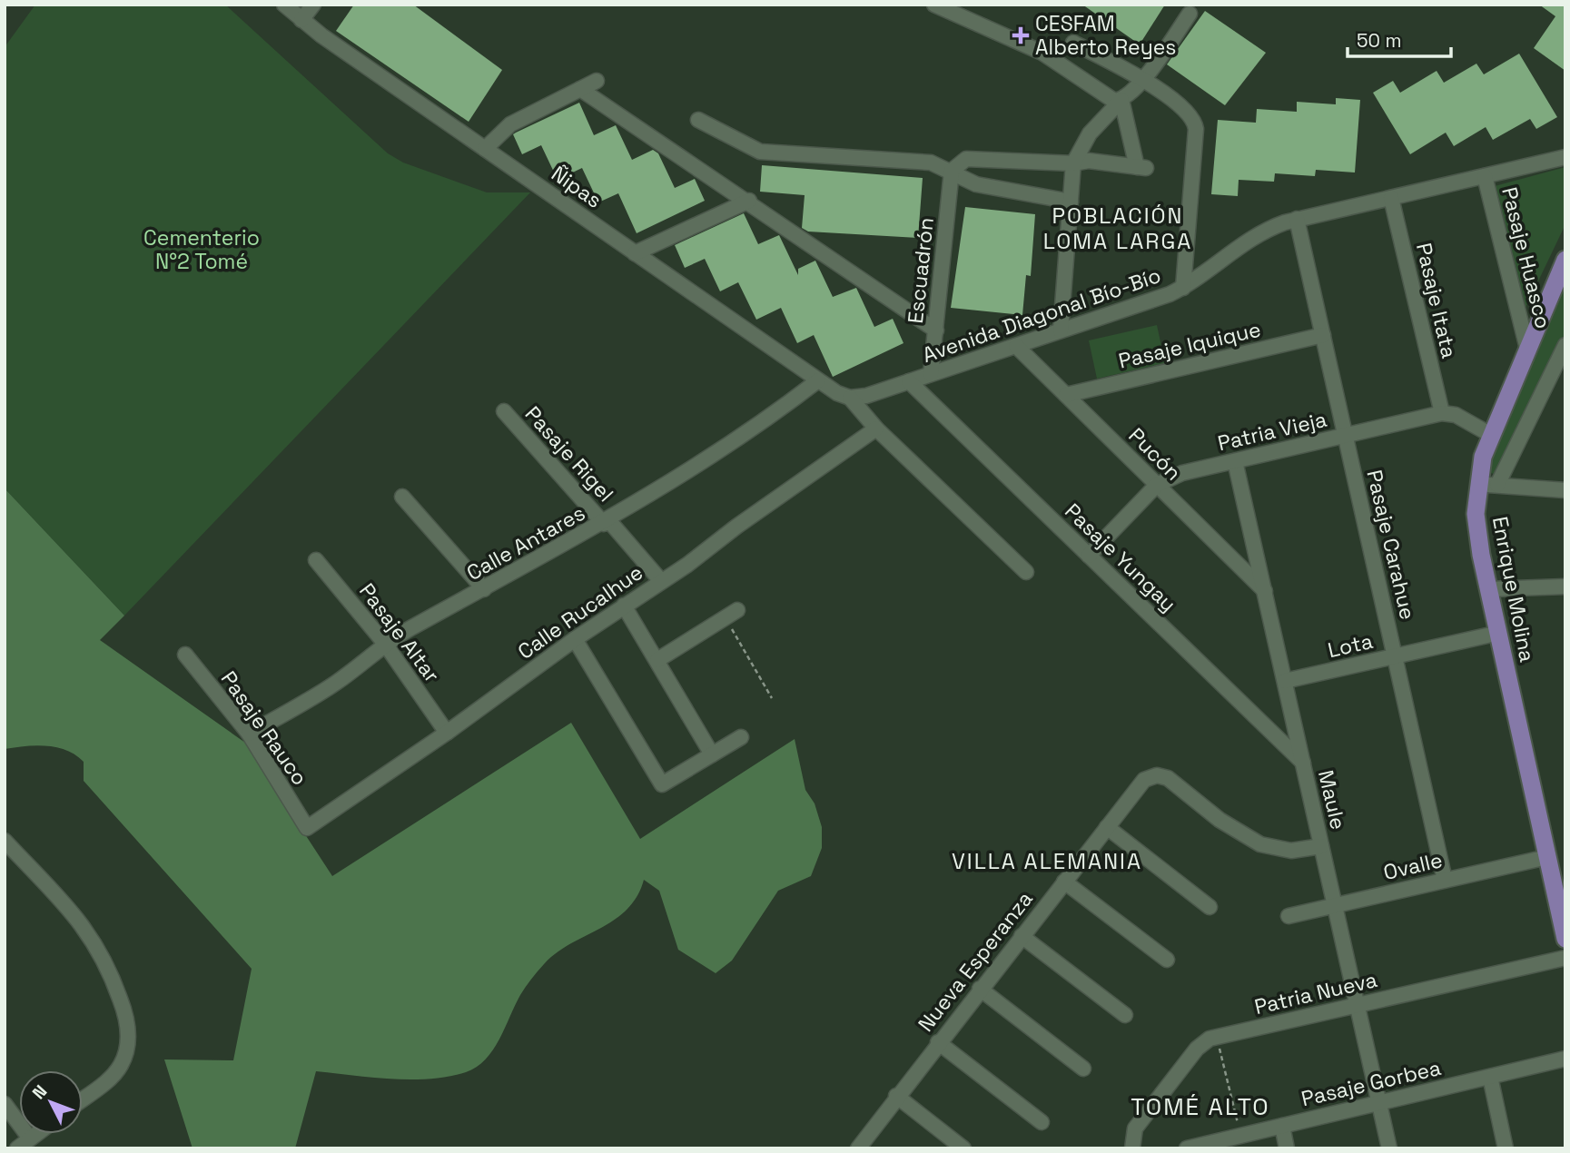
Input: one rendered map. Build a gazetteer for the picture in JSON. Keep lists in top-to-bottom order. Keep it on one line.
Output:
{"streets":{"main road":["Enrique Molina"],"street":["Ñipas","Pasaje Huasco","Escuadrón","Pasaje Itata","Avenida Diagonal Bío-Bío","Pasaje Iquique","Patria Vieja","Pasaje Rigel","Pucón","Calle Antares","Pasaje Carahue","Pasaje Yungay","Calle Rucalhue","Pasaje Altar","Lota","Pasaje Rauco","Maule","Ovalle","Nueva Esperanza","Patria Nueva","Pasaje Gorbea"]},"crossings":[["Ñipas","Avenida Diagonal Bío-Bío"],["Ñipas","Calle Antares"],["Pasaje Huasco","Avenida Diagonal Bío-Bío"],["Pasaje Huasco","Enrique Molina"],["Escuadrón","Avenida Diagonal Bío-Bío"],["Pasaje Itata","Avenida Diagonal Bío-Bío"],["Pasaje Itata","Patria Vieja"],["Avenida Diagonal Bío-Bío","Pucón"],["Avenida Diagonal Bío-Bío","Pasaje Carahue"],["Avenida Diagonal Bío-Bío","Pasaje Yungay"],["Pasaje Iquique","Pucón"],["Pasaje Iquique","Pasaje Carahue"],["Patria Vieja","Pucón"],["Patria Vieja","Pasaje Carahue"],["Patria Vieja","Pasaje Yungay"],["Patria Vieja","Maule"],["Pasaje Rigel","Calle Antares"],["Pasaje Rigel","Calle Rucalhue"],["Pucón","Maule"],["Calle Antares","Pasaje Altar"],["Calle Antares","Pasaje Rauco"],["Pasaje Carahue","Lota"],["Pasaje Carahue","Ovalle"],["Pasaje Yungay","Maule"],["Enrique Molina","Lota"],["Enrique Molina","Ovalle"],["Calle Rucalhue","Pasaje Altar"],["Calle Rucalhue","Pasaje Rauco"],["Lota","Maule"],["Maule","Ovalle"],["Maule","Nueva Esperanza"],["Maule","Patria Nueva"],["Maule","Pasaje Gorbea"]],"districts":["POBLACIÓN LOMA LARGA","VILLA ALEMANIA","TOMÉ ALTO"],"parks":["Cementerio N°2 Tomé"],"places":{"health":["CESFAM Alberto Reyes"]},"scale_bar":"50 m","north":"top left"}
